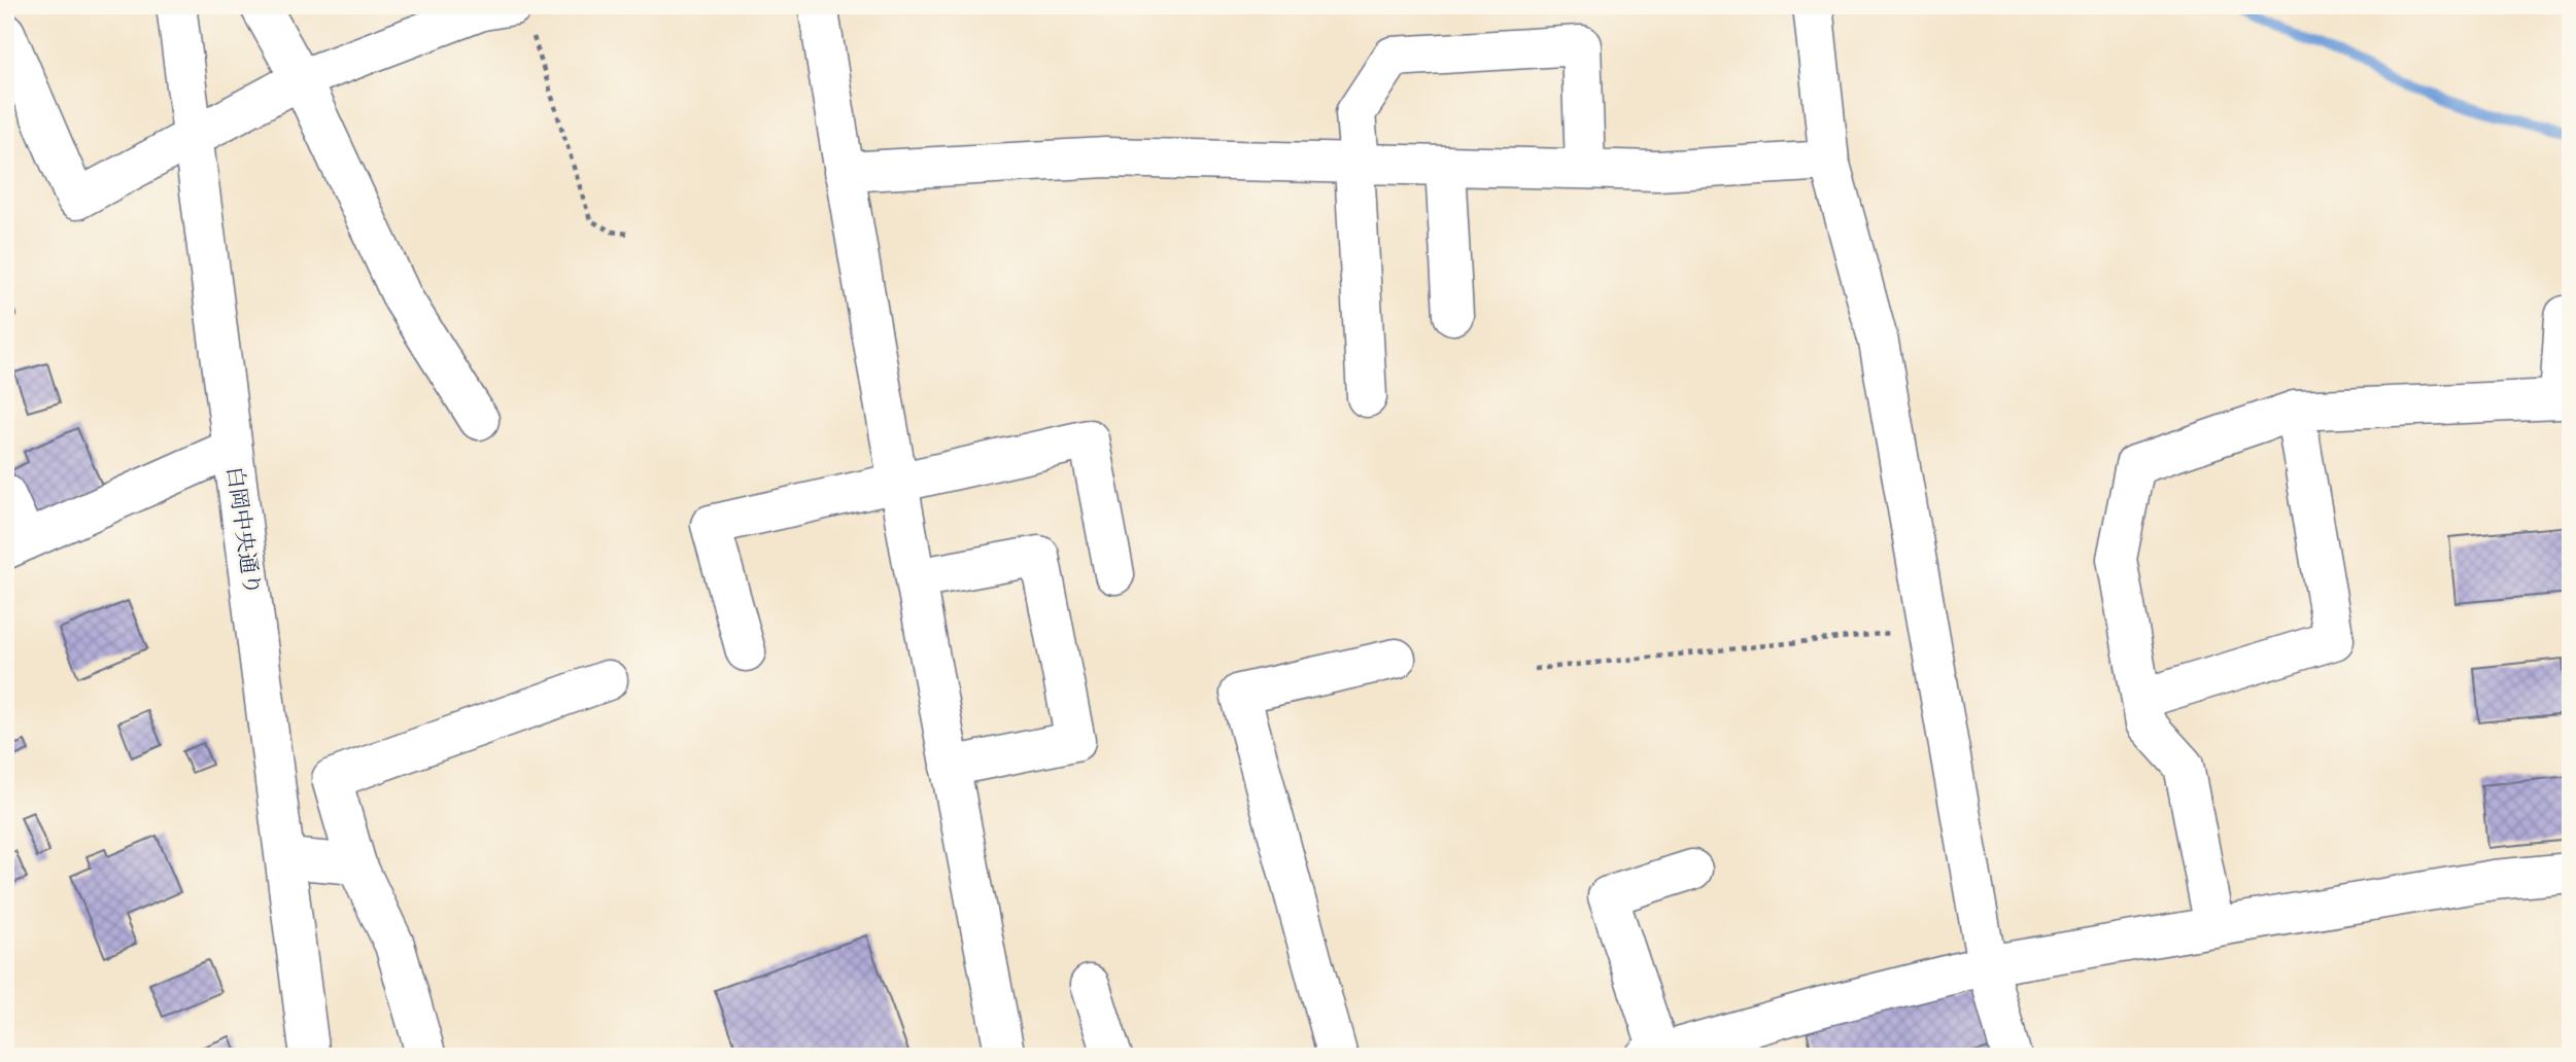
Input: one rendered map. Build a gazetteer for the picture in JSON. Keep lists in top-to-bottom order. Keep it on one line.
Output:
{"streets":{"street":["白岡中央通り"]}}
